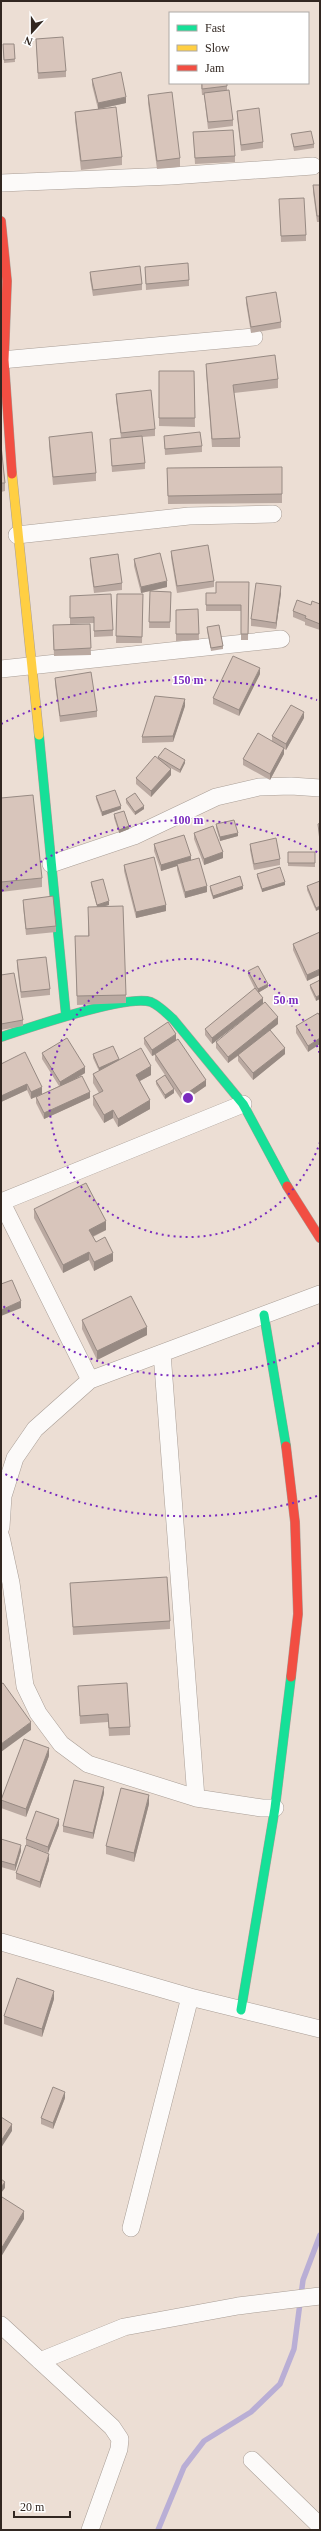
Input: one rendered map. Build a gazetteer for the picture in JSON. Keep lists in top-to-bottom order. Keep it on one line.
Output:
{"legend":["Fast","Slow","Jam"],"scale_bar":"20 m","north":"bottom","rings":["150 m","100 m","50 m"]}
